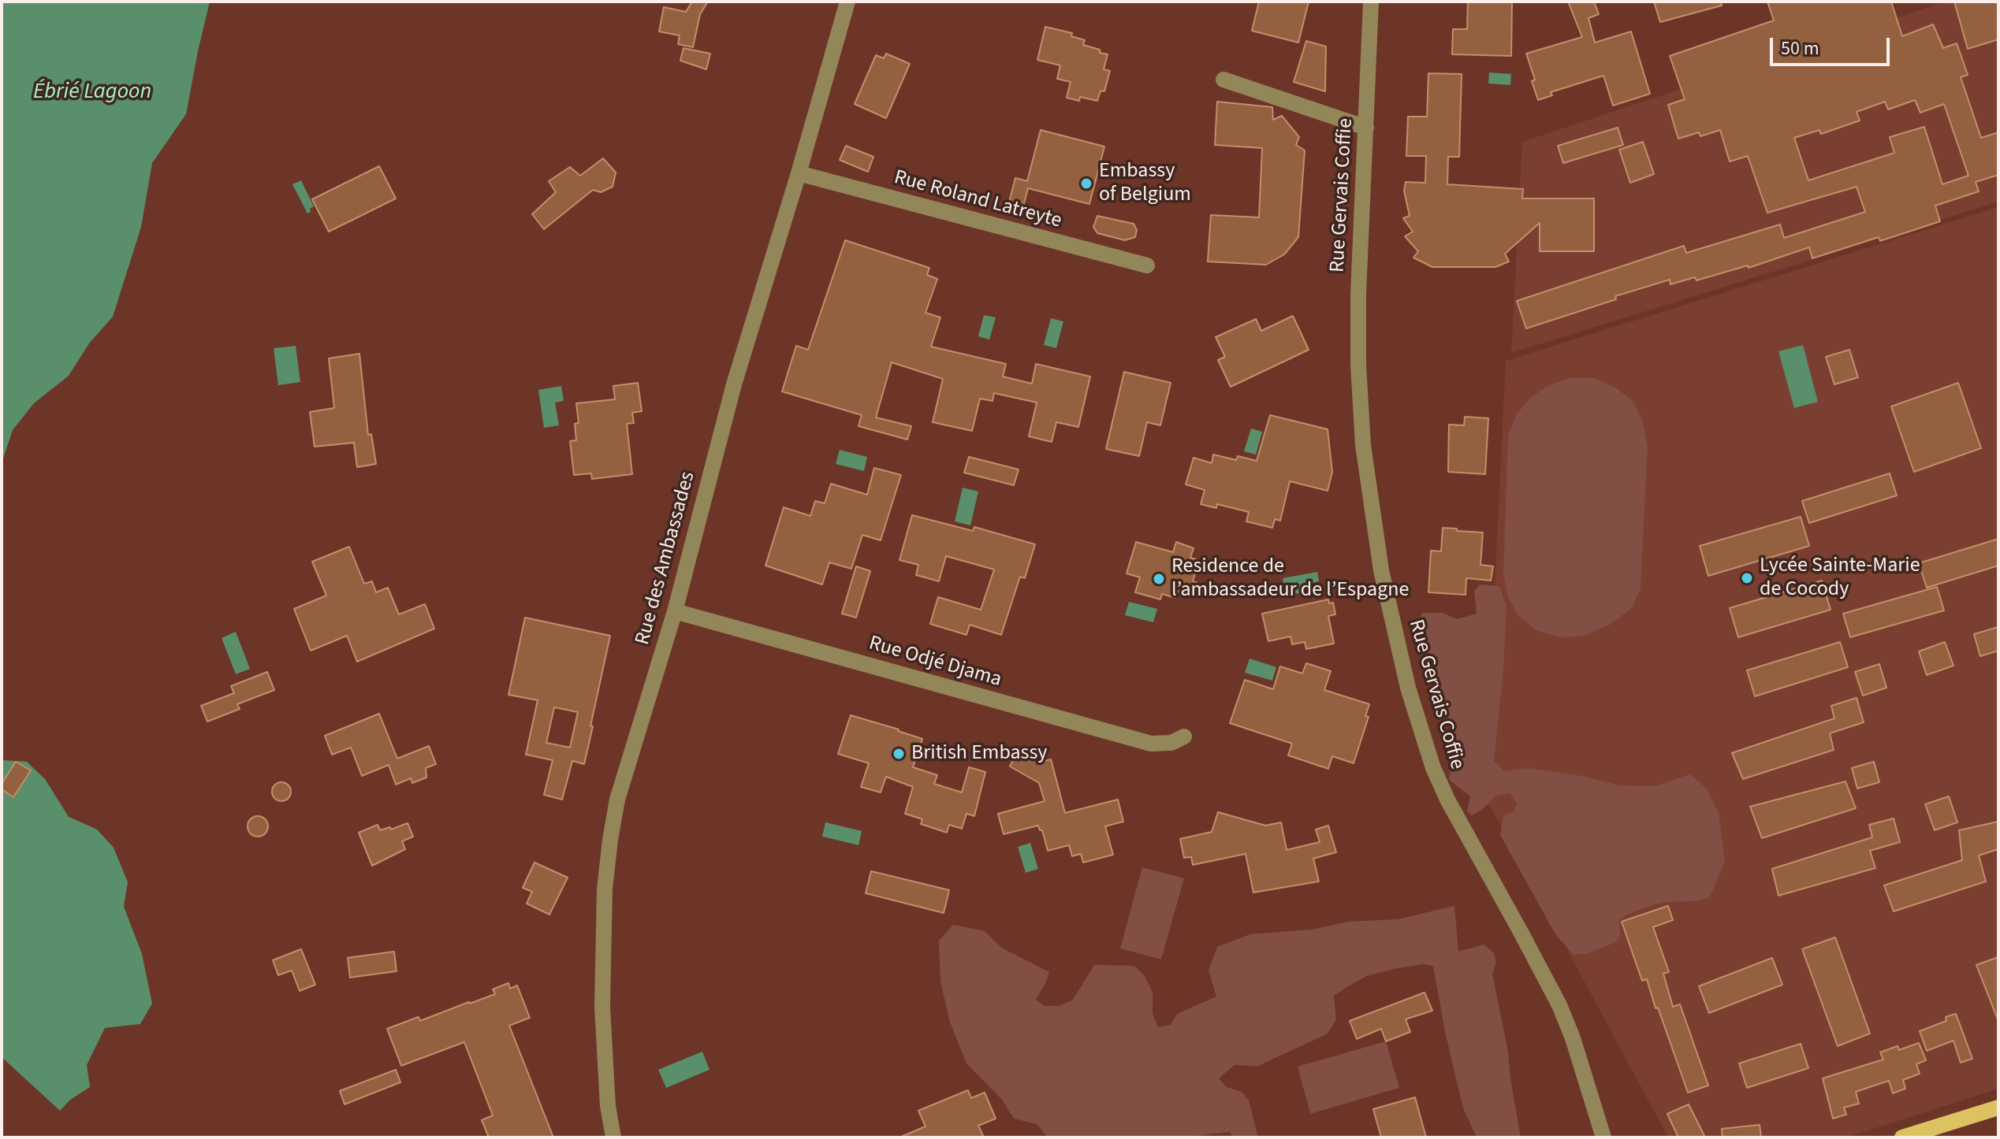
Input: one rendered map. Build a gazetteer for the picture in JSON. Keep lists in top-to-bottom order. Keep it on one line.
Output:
{"streets":{"street":["Rue Gervais Coffie","Rue Roland Latreyte","Rue des Ambassades","Rue Odjé Djama"]},"crossings":[["Rue Roland Latreyte","Rue des Ambassades"],["Rue des Ambassades","Rue Odjé Djama"]],"water":["Ébrié Lagoon"],"places":["Embassy of Belgium","Lycée Sainte-Marie de Cocody","Residence de l’ambassadeur de l’Espagne","British Embassy"],"scale_bar":"50 m"}
